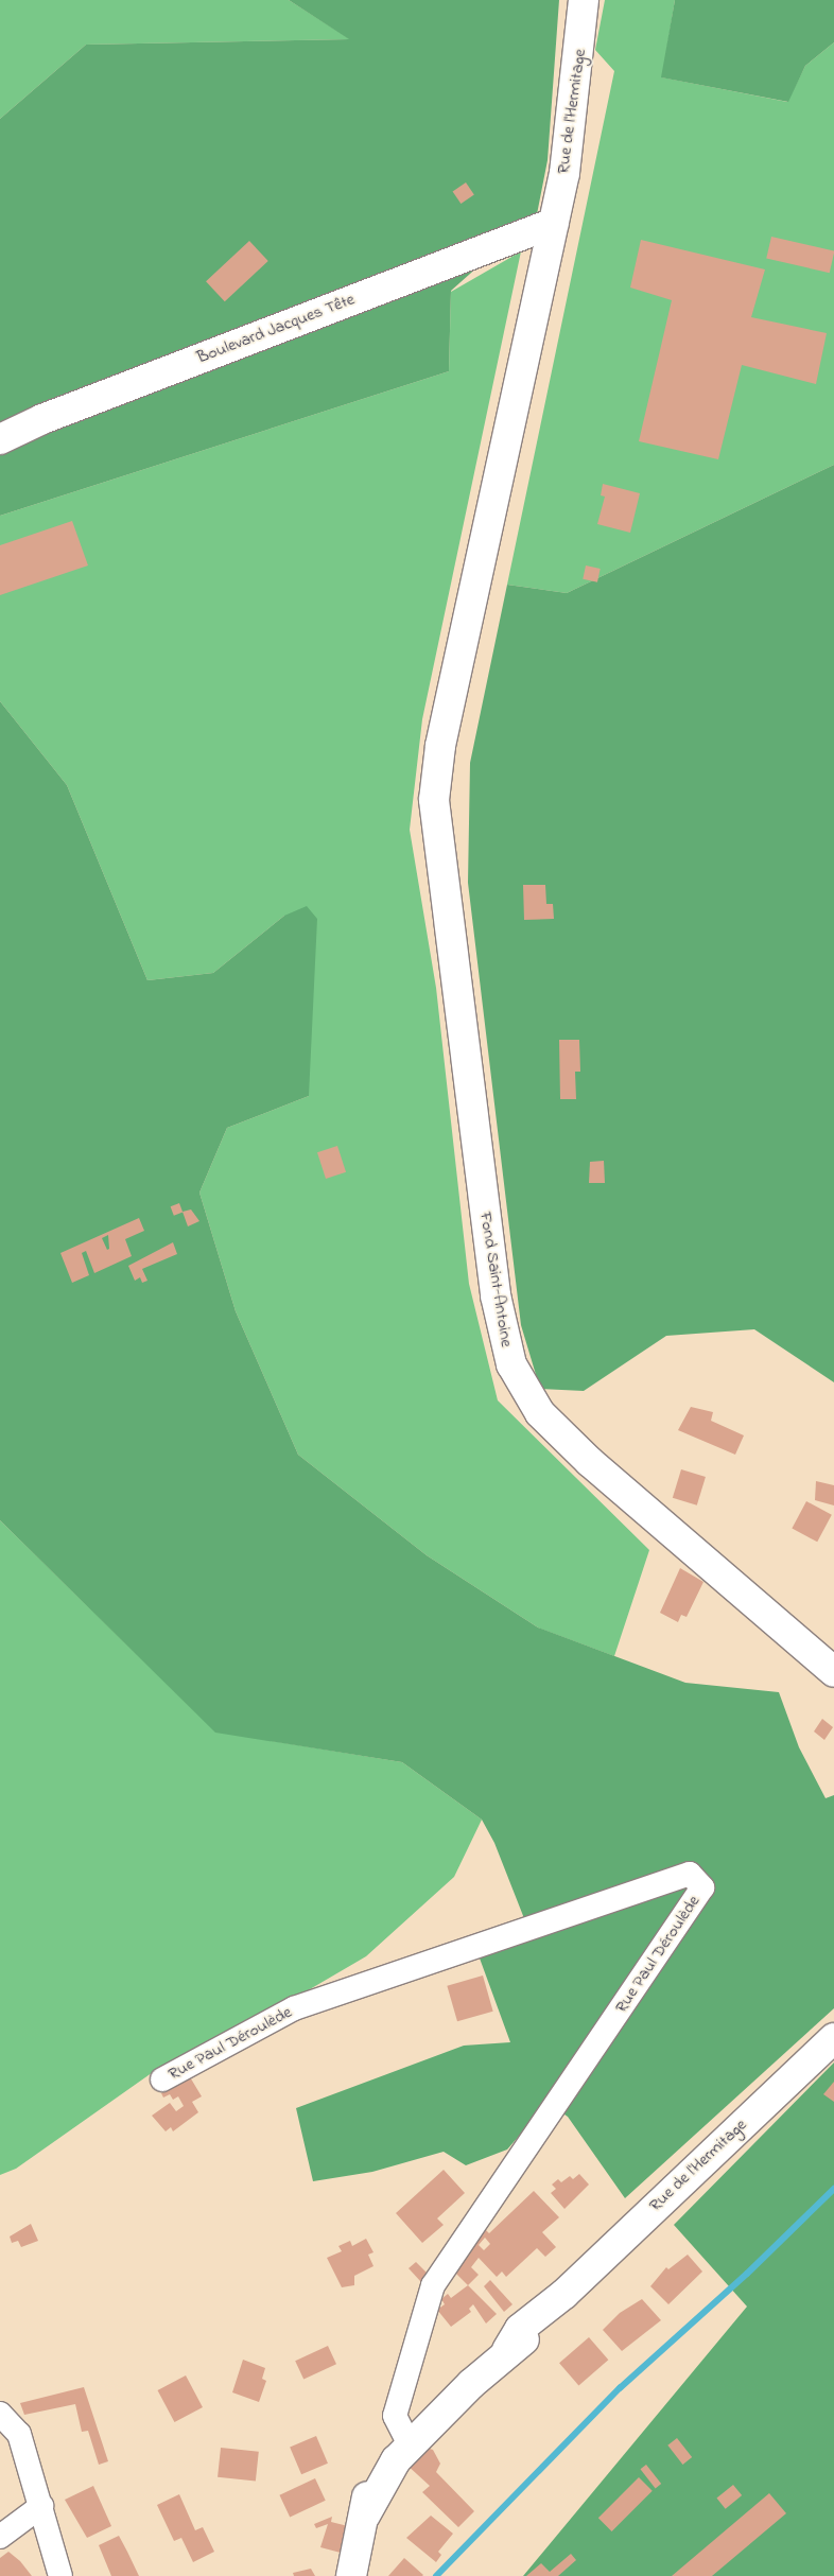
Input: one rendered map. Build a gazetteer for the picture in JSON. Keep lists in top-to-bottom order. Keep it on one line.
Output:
{"streets":{"main road":["Rue de l'Hermitage","Boulevard Jacques Tête","Fond Saint-Antoine"],"street":["Rue Paul Déroulède"]},"crossings":[["Rue de l'Hermitage","Boulevard Jacques Tête"],["Rue de l'Hermitage","Fond Saint-Antoine"],["Rue de l'Hermitage","Rue Paul Déroulède"]]}
